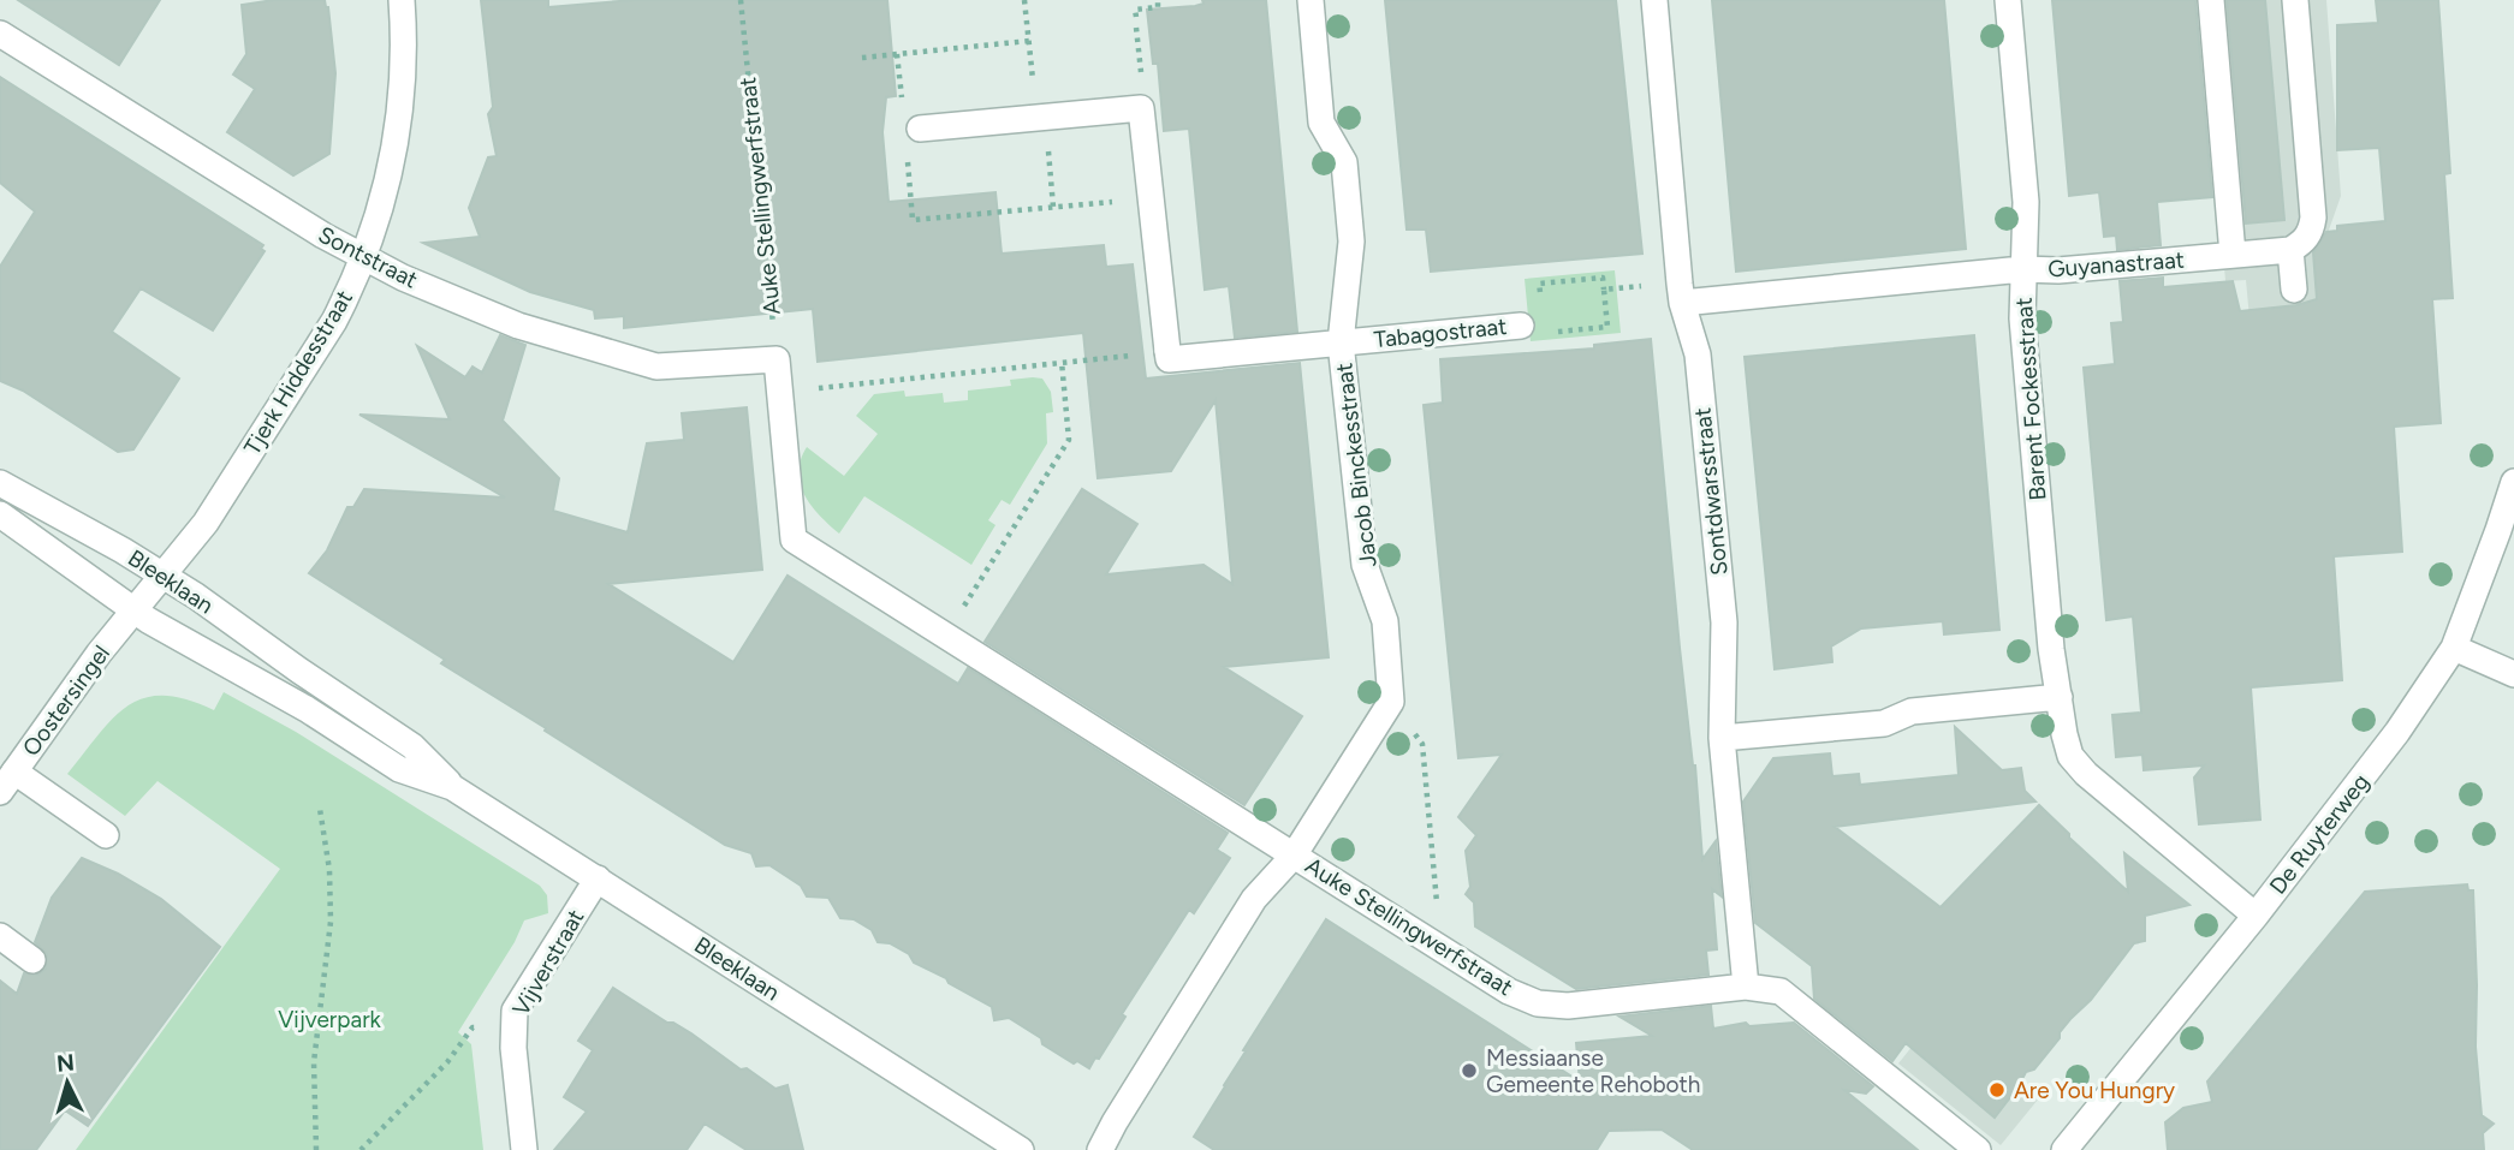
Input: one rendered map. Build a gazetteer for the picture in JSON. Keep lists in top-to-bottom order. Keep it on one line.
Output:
{"streets":{"street":["Auke Stellingwerfstraat","Sontstraat","Guyanastraat","Tabagostraat","Tjerk Hiddesstraat","Barent Fockesstraat","Jacob Binckesstraat","Sontdwarsstraat","Bleeklaan","Oostersingel","De Ruyterweg","Vijverstraat"]},"crossings":[["Auke Stellingwerfstraat","Sontstraat"],["Auke Stellingwerfstraat","Sontdwarsstraat"],["Sontstraat","Tjerk Hiddesstraat"],["Guyanastraat","Barent Fockesstraat"],["Guyanastraat","Sontdwarsstraat"],["Tabagostraat","Jacob Binckesstraat"],["Tjerk Hiddesstraat","Bleeklaan"],["Tjerk Hiddesstraat","Oostersingel"],["Barent Fockesstraat","De Ruyterweg"],["Bleeklaan","Oostersingel"],["Bleeklaan","Vijverstraat"]],"parks":["Vijverpark"],"places":["Messiaanse Gemeente Rehoboth","Are You Hungry"],"north":"top"}
